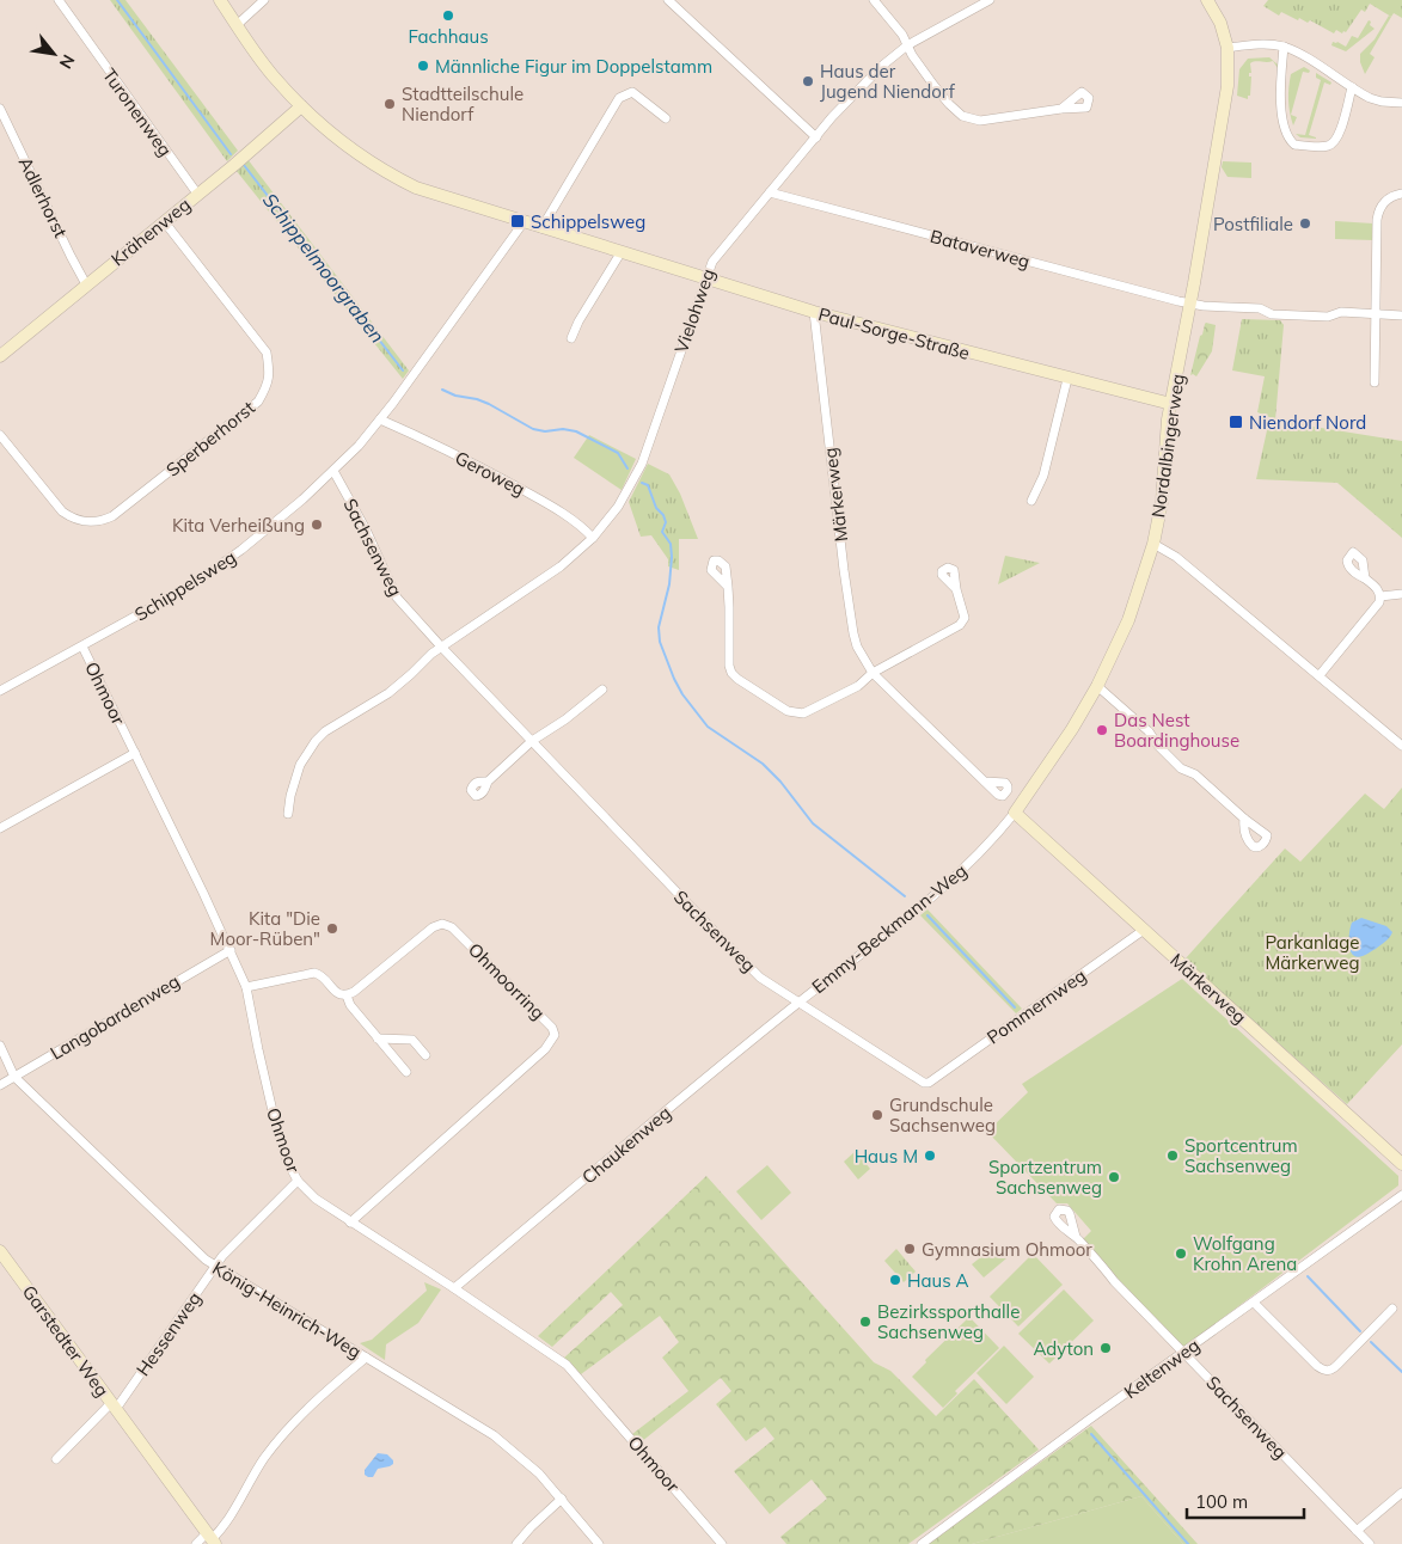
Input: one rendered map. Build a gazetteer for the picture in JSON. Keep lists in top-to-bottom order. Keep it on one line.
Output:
{"streets":{"street":["Turonenweg","Adlerhorst","Krähenweg","Bataverweg","Vielohweg","Paul-Sorge-Straße","Sperberhorst","Nordalbingerweg","Geroweg","Märkerweg","Sachsenweg","Schippelsweg","Ohmoor","Emmy-Beckmann-Weg","Ohmoorring","Pommernweg","Langobardenweg","Chaukenweg","König-Heinrich-Weg","Hessenweg","Garstedter Weg","Keltenweg"]},"crossings":[["Turonenweg","Krähenweg"],["Adlerhorst","Krähenweg"],["Krähenweg","Paul-Sorge-Straße"],["Krähenweg","Sperberhorst"],["Bataverweg","Vielohweg"],["Bataverweg","Nordalbingerweg"],["Vielohweg","Paul-Sorge-Straße"],["Vielohweg","Geroweg"],["Vielohweg","Sachsenweg"],["Paul-Sorge-Straße","Nordalbingerweg"],["Paul-Sorge-Straße","Märkerweg"],["Paul-Sorge-Straße","Schippelsweg"],["Nordalbingerweg","Emmy-Beckmann-Weg"],["Geroweg","Schippelsweg"],["Märkerweg","Emmy-Beckmann-Weg"],["Märkerweg","Pommernweg"],["Sachsenweg","Schippelsweg"],["Sachsenweg","Emmy-Beckmann-Weg"],["Sachsenweg","Pommernweg"],["Sachsenweg","Chaukenweg"],["Sachsenweg","Keltenweg"],["Schippelsweg","Ohmoor"],["Ohmoor","Ohmoorring"],["Ohmoor","Langobardenweg"],["Ohmoor","Chaukenweg"],["Ohmoor","Hessenweg"],["Emmy-Beckmann-Weg","Chaukenweg"],["Langobardenweg","König-Heinrich-Weg"],["König-Heinrich-Weg","Hessenweg"],["Hessenweg","Garstedter Weg"]],"water":["Schippelmoorgraben"],"parks":["Parkanlage Märkerweg"],"places":{"other":["Fachhaus","Männliche Figur im Doppelstamm","Haus der Jugend Niendorf","Stadtteilschule Niendorf","Postfiliale","Kita Verheißung","Das Nest Boardinghouse","Kita \"Die Moor-Rüben\"","Grundschule Sachsenweg","Haus M","Sportcentrum Sachsenweg","Sportzentrum Sachsenweg","Gymnasium Ohmoor","Wolfgang Krohn Arena","Haus A","Bezirkssporthalle Sachsenweg","Adyton"],"transit":["Schippelsweg","Niendorf Nord"]},"scale_bar":"100 m","north":"bottom right"}
